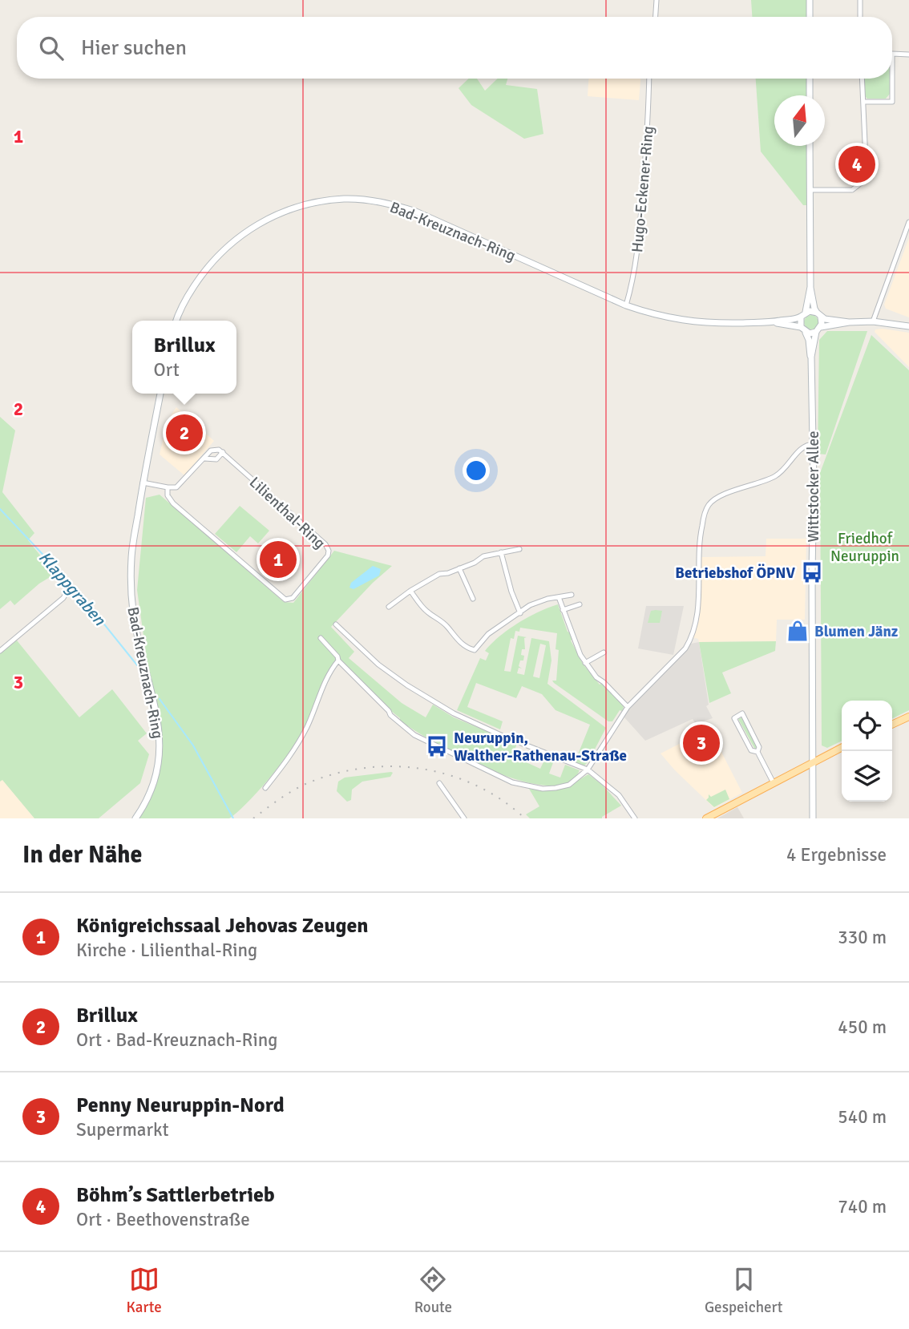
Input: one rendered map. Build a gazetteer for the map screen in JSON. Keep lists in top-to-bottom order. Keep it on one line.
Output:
{"streets":{"main road":["Bad-Kreuznach-Ring","Wittstocker Allee"],"street":["Hugo-Eckener-Ring","Lilienthal-Ring"]},"crossings":[["Hugo-Eckener-Ring","Bad-Kreuznach-Ring"],["Bad-Kreuznach-Ring","Wittstocker Allee"]],"water":["Klappgraben"],"parks":["Friedhof Neuruppin"],"places":{"bus stop":["Betriebshof ÖPNV","Neuruppin, Walther-Rathenau-Straße"],"shop":["Blumen Jänz"]},"north":"top","page":{"search":"Hier suchen","pins":["4","2","1","3"],"popup":["Brillux","Ort"],"heading":["In der Nähe","4 Ergebnisse"],"list":[{"mark":"1","name":"Königreichssaal Jehovas Zeugen","note":"Kirche · Lilienthal-Ring","value":"330 m"},{"mark":"2","name":"Brillux","note":"Ort · Bad-Kreuznach-Ring","value":"450 m"},{"mark":"3","name":"Penny Neuruppin-Nord","note":"Supermarkt","value":"540 m"},{"mark":"4","name":"Böhm’s Sattlerbetrieb","note":"Ort · Beethovenstraße","value":"740 m"}],"nav":["Karte","Route","Gespeichert"]},"grid":{"rows":["1","2","3"]}}
